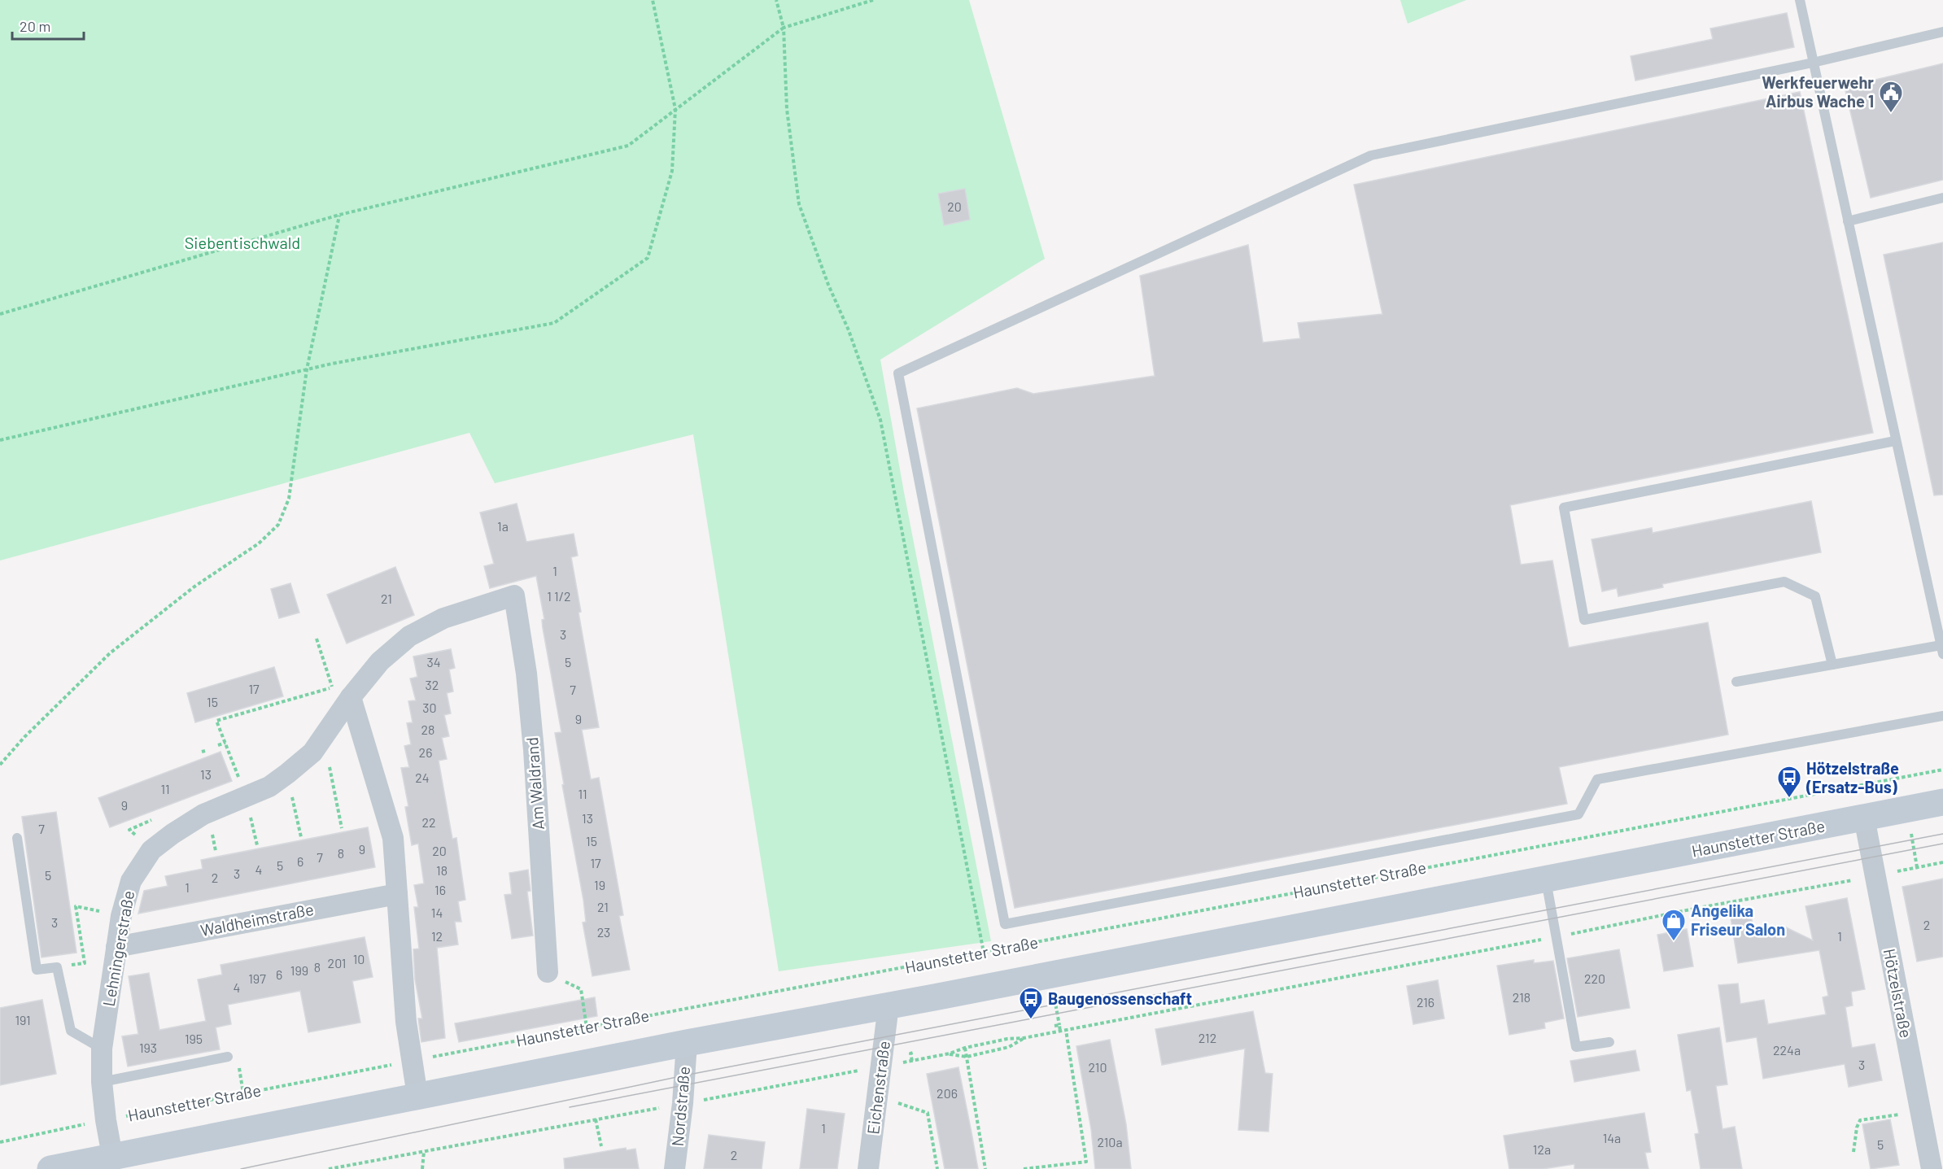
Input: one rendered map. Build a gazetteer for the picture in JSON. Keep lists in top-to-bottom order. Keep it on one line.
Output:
{"streets":{"main road":["Haunstetter Straße"],"street":["Am Waldrand","Waldheimstraße","Lehningerstraße","Hötzelstraße","Eichenstraße","Nordstraße"]},"crossings":[["Am Waldrand","Lehningerstraße"],["Haunstetter Straße","Lehningerstraße"],["Haunstetter Straße","Hötzelstraße"],["Haunstetter Straße","Eichenstraße"],["Haunstetter Straße","Nordstraße"],["Waldheimstraße","Lehningerstraße"]],"parks":["Siebentischwald"],"places":{"public building":["Werkfeuerwehr Airbus Wache 1"],"bus stop":["Hötzelstraße (Ersatz-Bus)","Baugenossenschaft"],"shop":["Angelika Friseur Salon"]},"house_numbers":["20","1a","1","1 1/2","21","3","34","5","32","17","7","15","30","9","28","26","13","24","11","11","9","13","22","7","15","9","20","8","7","6","17","5","4","18","3","5","2","19","1","16","21","14","3","2","23","12","1","10","201","8","199","6","197","220","4","218","216","191","212","195","193","224a","3","210","206","1","14a","210a","5","12a","2"],"scale_bar":"20 m"}
